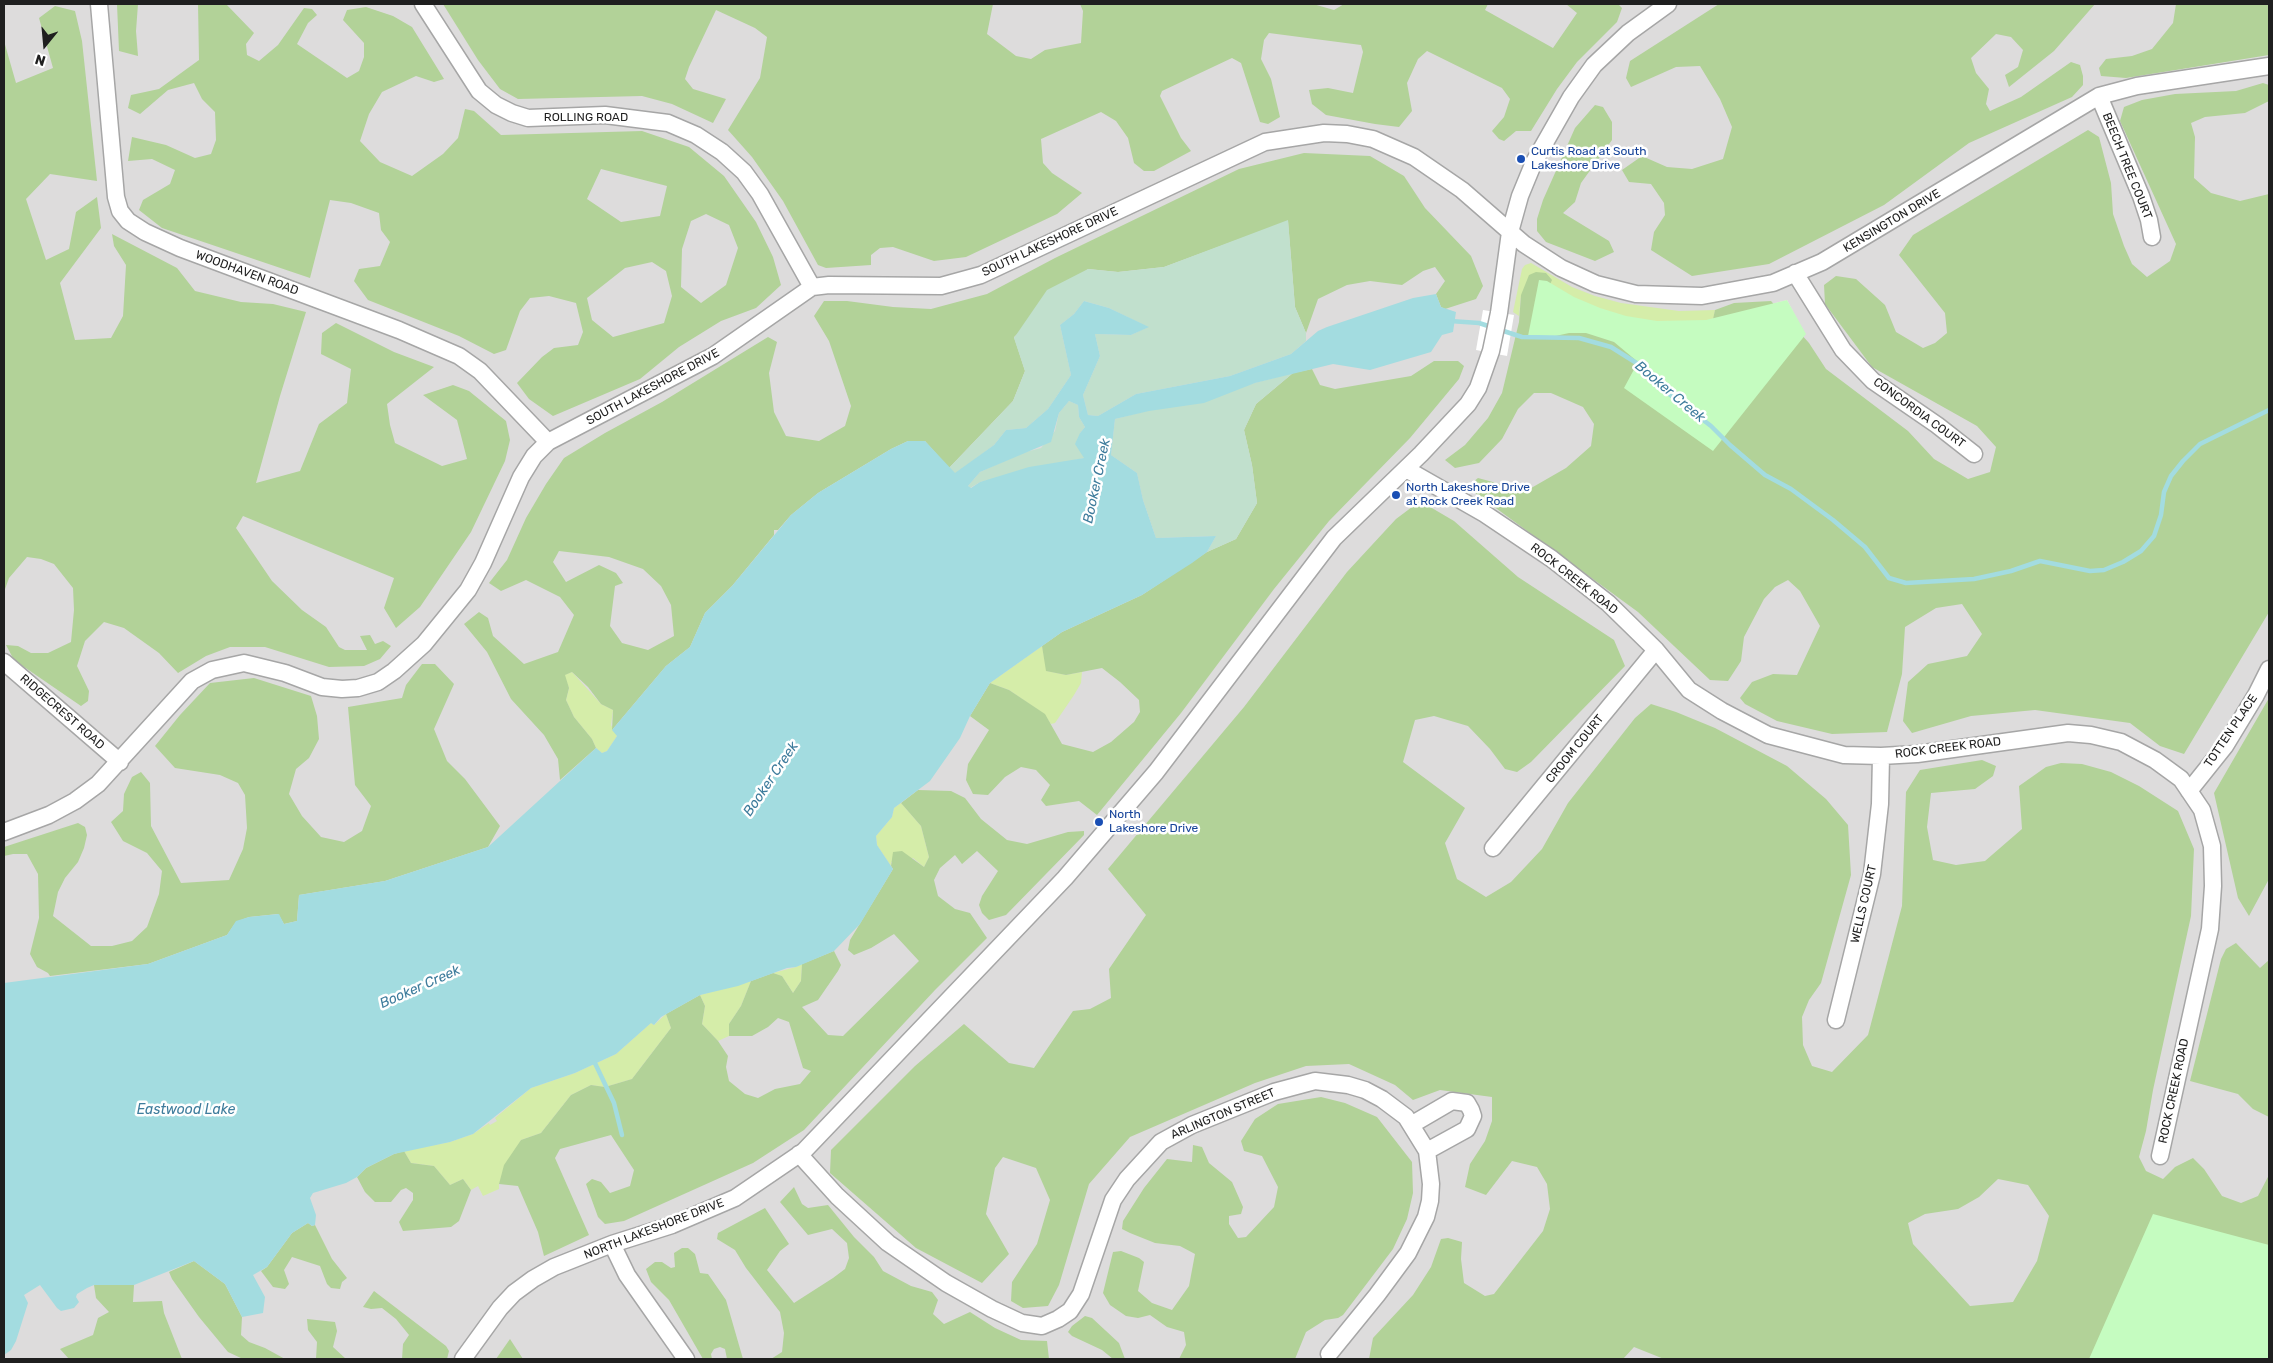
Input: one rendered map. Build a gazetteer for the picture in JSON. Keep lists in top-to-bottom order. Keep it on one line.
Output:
{"streets":{"street":["ROLLING ROAD","BEECH TREE COURT","KENSINGTON DRIVE","SOUTH LAKESHORE DRIVE","WOODHAVEN ROAD","CONCORDIA COURT","ROCK CREEK ROAD","RIDGECREST ROAD","TOTTEN PLACE","CROOM COURT","WELLS COURT","ARLINGTON STREET","NORTH LAKESHORE DRIVE"]},"crossings":[["ROLLING ROAD","SOUTH LAKESHORE DRIVE"],["BEECH TREE COURT","KENSINGTON DRIVE"],["KENSINGTON DRIVE","SOUTH LAKESHORE DRIVE"],["KENSINGTON DRIVE","CONCORDIA COURT"],["KENSINGTON DRIVE","NORTH LAKESHORE DRIVE"],["SOUTH LAKESHORE DRIVE","WOODHAVEN ROAD"],["SOUTH LAKESHORE DRIVE","RIDGECREST ROAD"],["SOUTH LAKESHORE DRIVE","NORTH LAKESHORE DRIVE"],["ROCK CREEK ROAD","TOTTEN PLACE"],["ROCK CREEK ROAD","CROOM COURT"],["ROCK CREEK ROAD","WELLS COURT"],["ROCK CREEK ROAD","NORTH LAKESHORE DRIVE"],["ARLINGTON STREET","NORTH LAKESHORE DRIVE"]],"water":["Booker Creek","Eastwood Lake"],"places":["Curtis Road at South Lakeshore Drive","North Lakeshore Drive at Rock Creek Road","North Lakeshore Drive"],"north":"bottom"}
